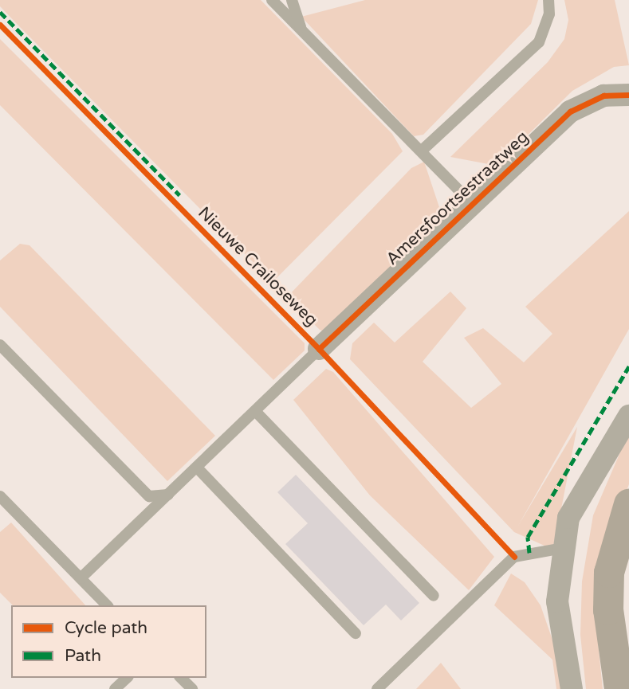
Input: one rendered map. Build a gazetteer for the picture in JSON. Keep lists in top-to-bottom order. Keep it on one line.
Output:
{"streets":{"street":["Amersfoortsestraatweg"],"cycle path":["Nieuwe Crailoseweg"]},"legend":["Cycle path","Path"]}
